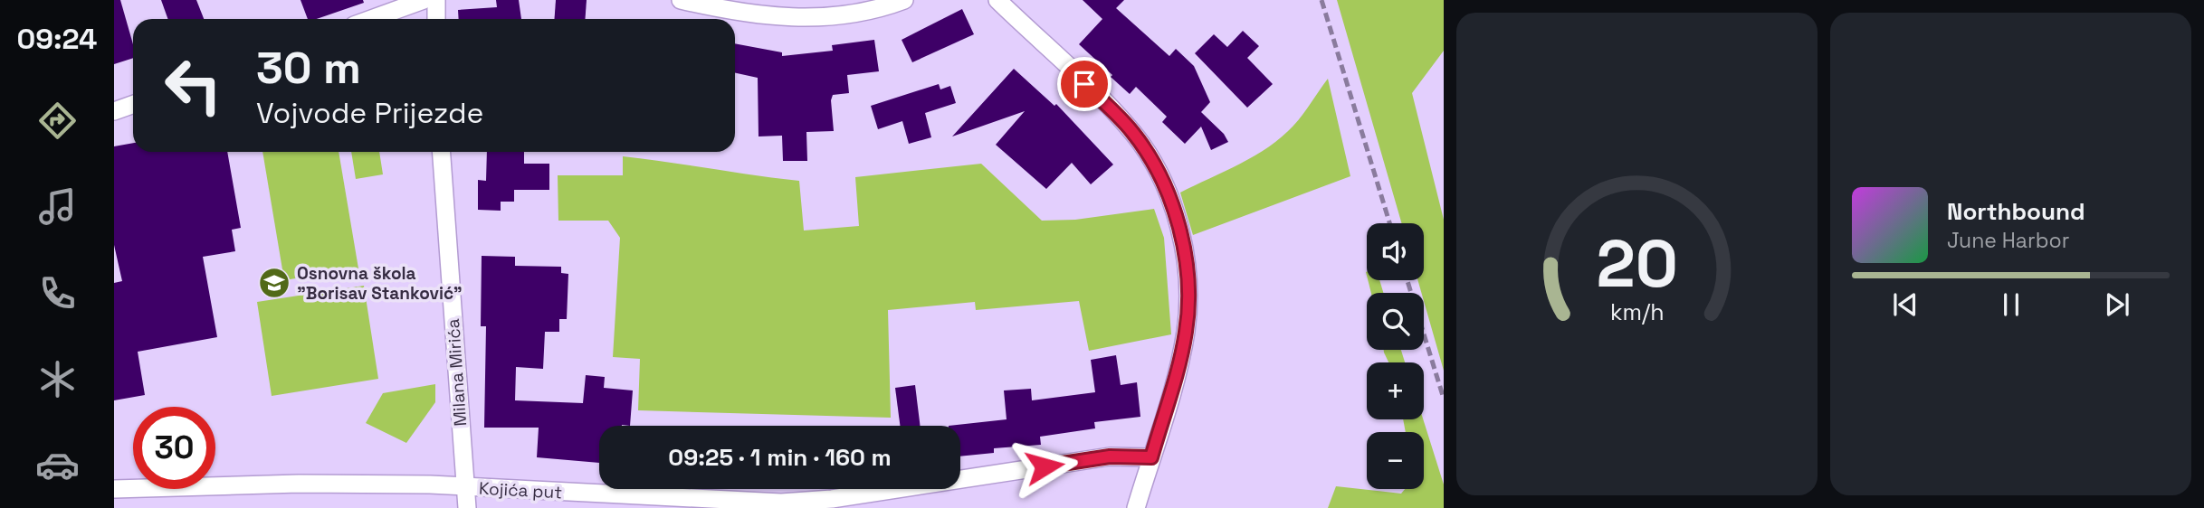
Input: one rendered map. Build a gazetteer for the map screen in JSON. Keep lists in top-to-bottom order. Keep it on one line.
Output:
{"streets":{"street":["Milana Mirića","Kojića put"]},"crossings":[["Milana Mirića","Kojića put"]],"places":{"school or university":["Osnovna škola \"Borisav Stanković\""]},"page":{"tabs":"09:24","turn":["30 m","Vojvode Prijezde"],"song":["Northbound","June Harbor"],"map_buttons":["+","−"],"limit":"30","trip":"09:25 · 1 min · 160 m","gauge":["20","km/h"]}}
